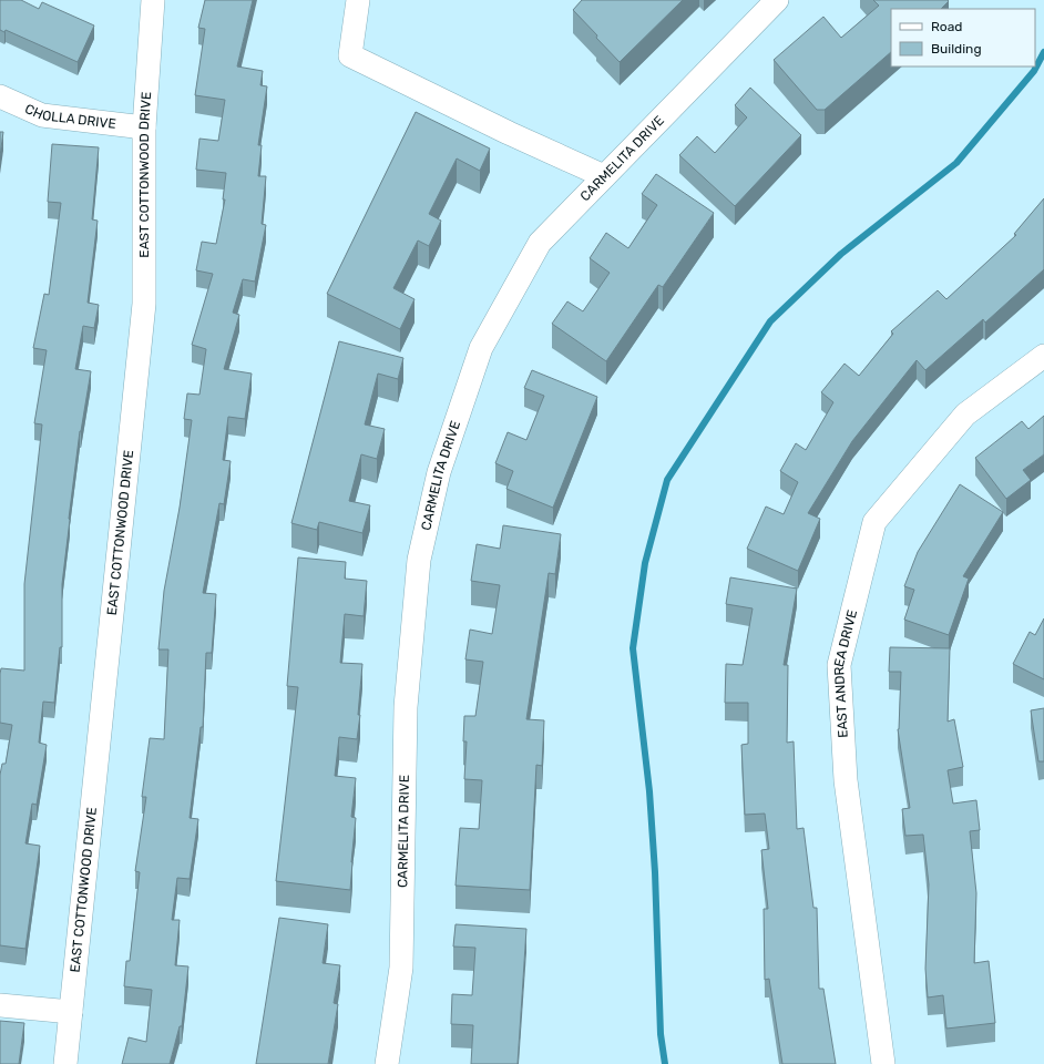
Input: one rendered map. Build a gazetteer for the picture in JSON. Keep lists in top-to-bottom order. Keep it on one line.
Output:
{"streets":{"street":["CHOLLA DRIVE","CARMELITA DRIVE","EAST COTTONWOOD DRIVE","EAST ANDREA DRIVE"]},"crossings":[["CHOLLA DRIVE","EAST COTTONWOOD DRIVE"]],"legend":["Road","Building"]}
